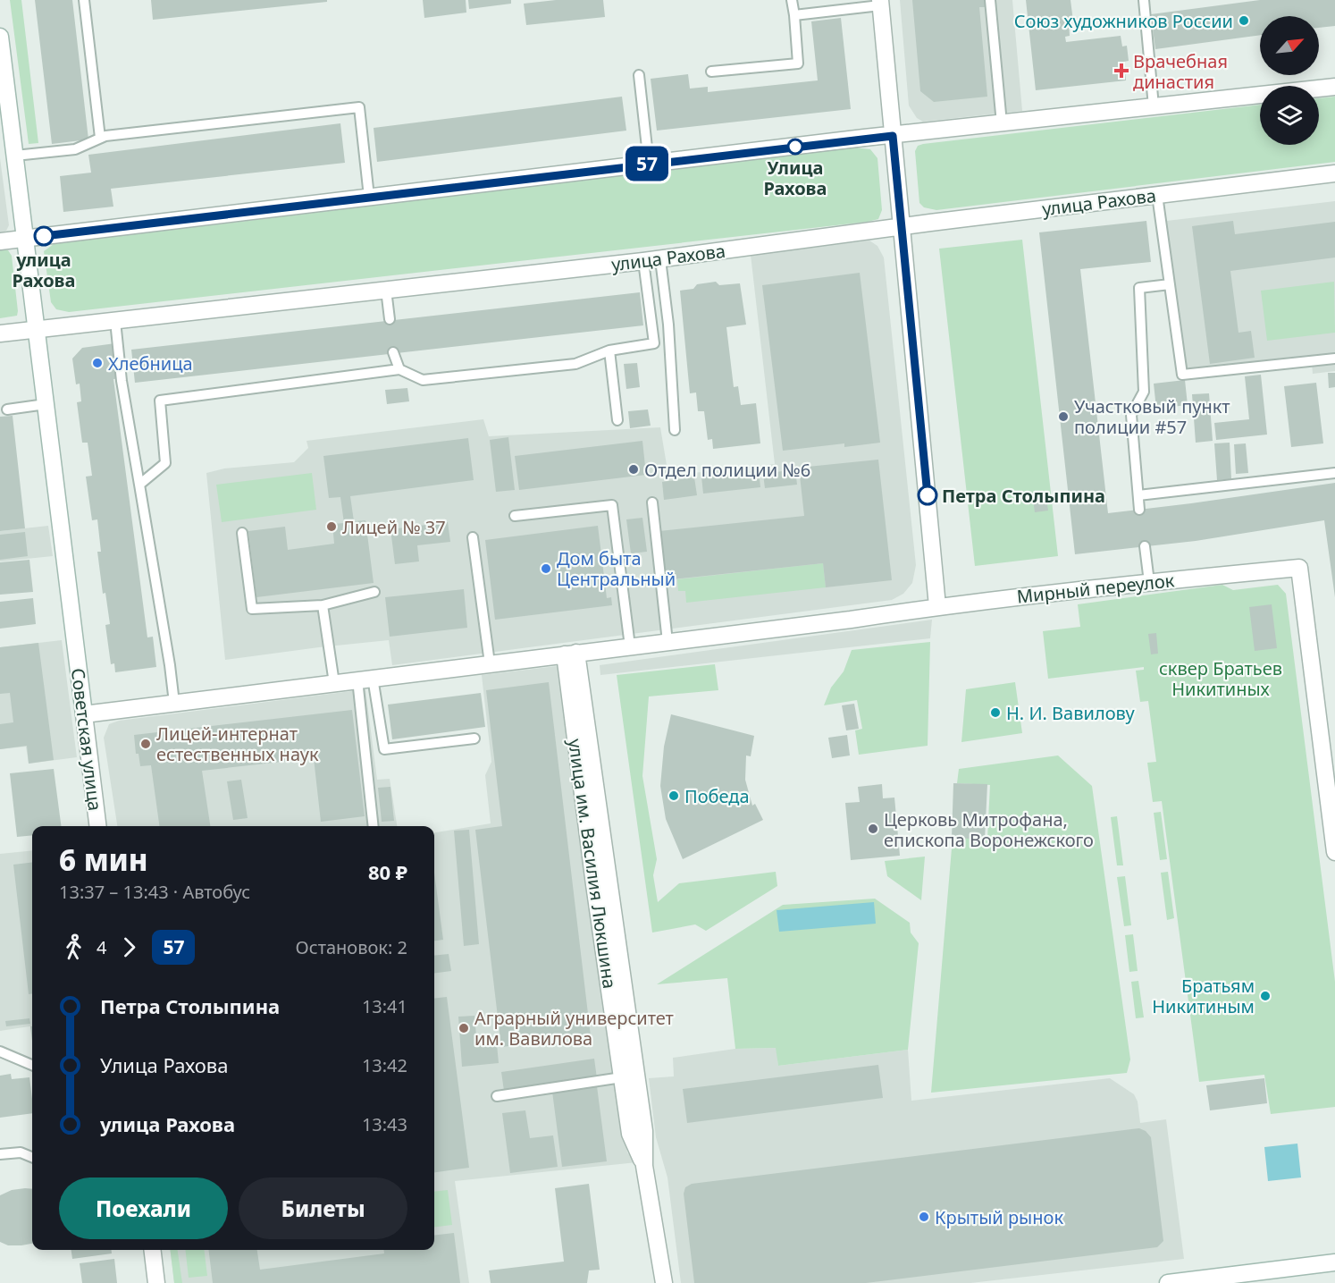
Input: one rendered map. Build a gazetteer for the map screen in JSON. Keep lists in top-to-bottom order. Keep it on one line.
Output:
{"streets":{"street":["улица Рахова","Мирный переулок","Советская улица","улица им. Василия Люкшина"]},"crossings":[["улица Рахова","Советская улица"],["Мирный переулок","Советская улица"],["Мирный переулок","улица им. Василия Люкшина"]],"parks":["сквер Братьев Никитиных"],"places":{"other":["Союз художников России","Улица Рахова","улица Рахова","Хлебница","Участковый пункт полиции #57","Отдел полиции №6","Петра Столыпина","Лицей № 37","Дом быта Центральный","Н. И. Вавилову","Лицей-интернат естественных наук","Победа","Церковь Митрофана, епископа Воронежского","Братьям Никитиным","Аграрный университет им. Вавилова","Крытый рынок"],"health":["Врачебная династия"]},"lines":["bus line 57"],"north":"top right","page":{"on_map":"57","heading":["6 мин","13:37 – 13:43 · Автобус","80 ₽"],"legs":["4","57","Остановок: 2"],"list":[{"name":"Петра Столыпина","value":"13:41"},{"name":"Улица Рахова","value":"13:42"},{"name":"улица Рахова","value":"13:43"}],"buttons":["Поехали","Билеты"]}}
